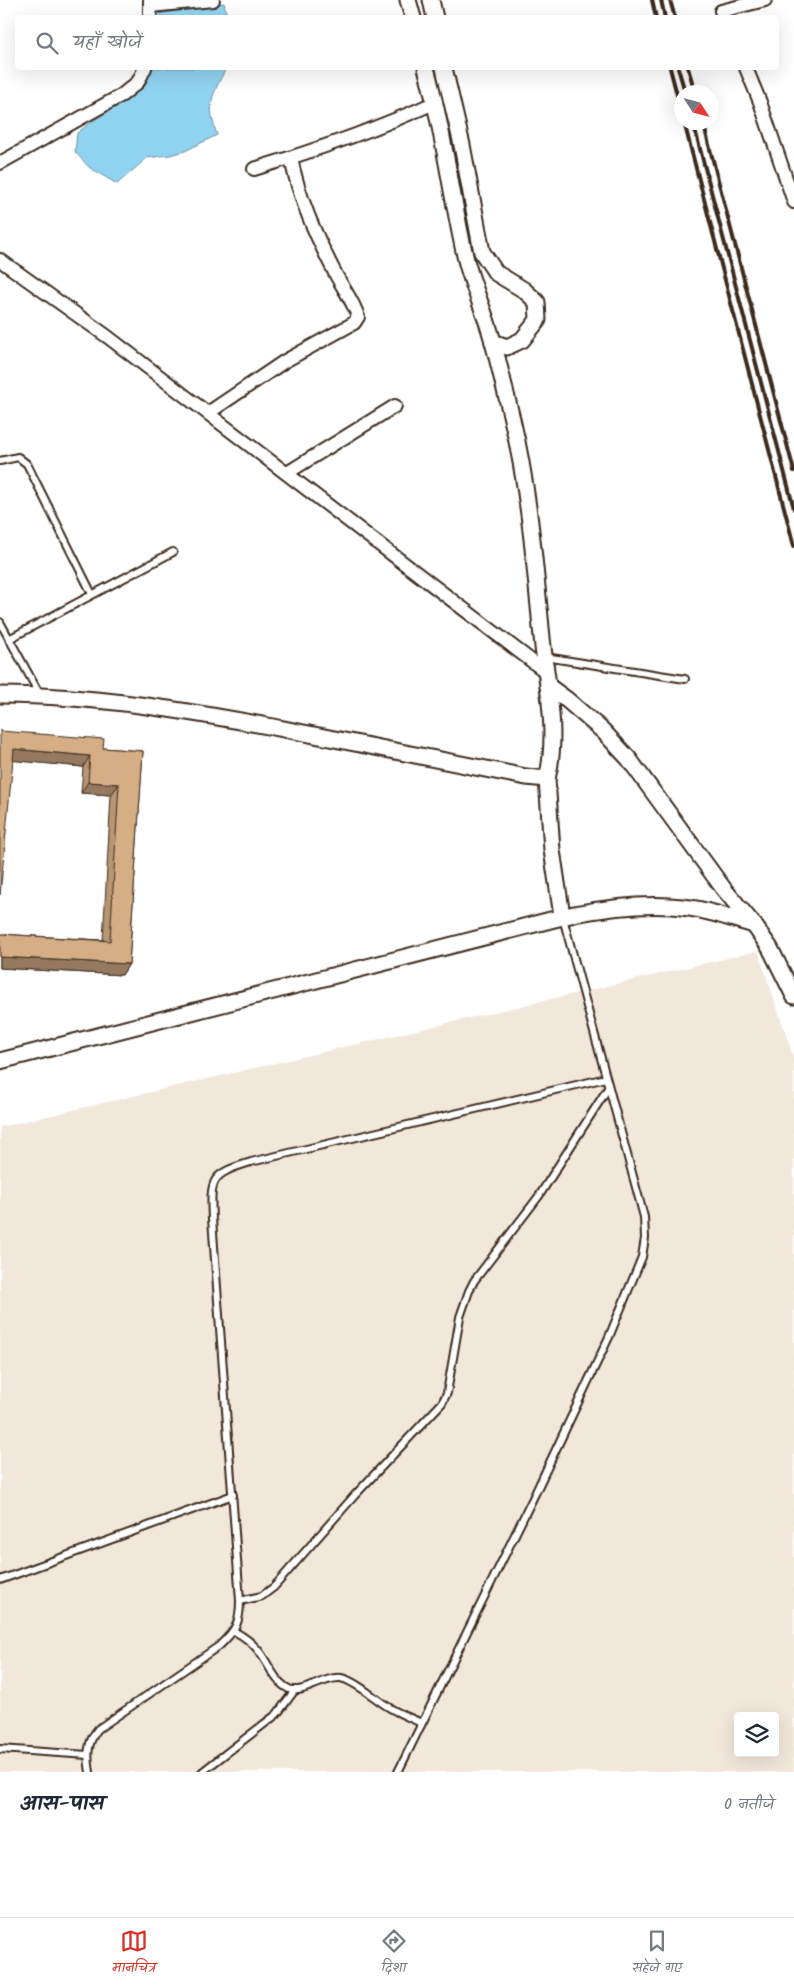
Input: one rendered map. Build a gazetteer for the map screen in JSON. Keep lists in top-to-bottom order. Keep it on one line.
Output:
{"north":"bottom right","page":{"search":"यहाँ खोजें","heading":["आस-पास","0 नतीजे"],"nav":["मानचित्र","दिशा","सहेजे गए"]}}
